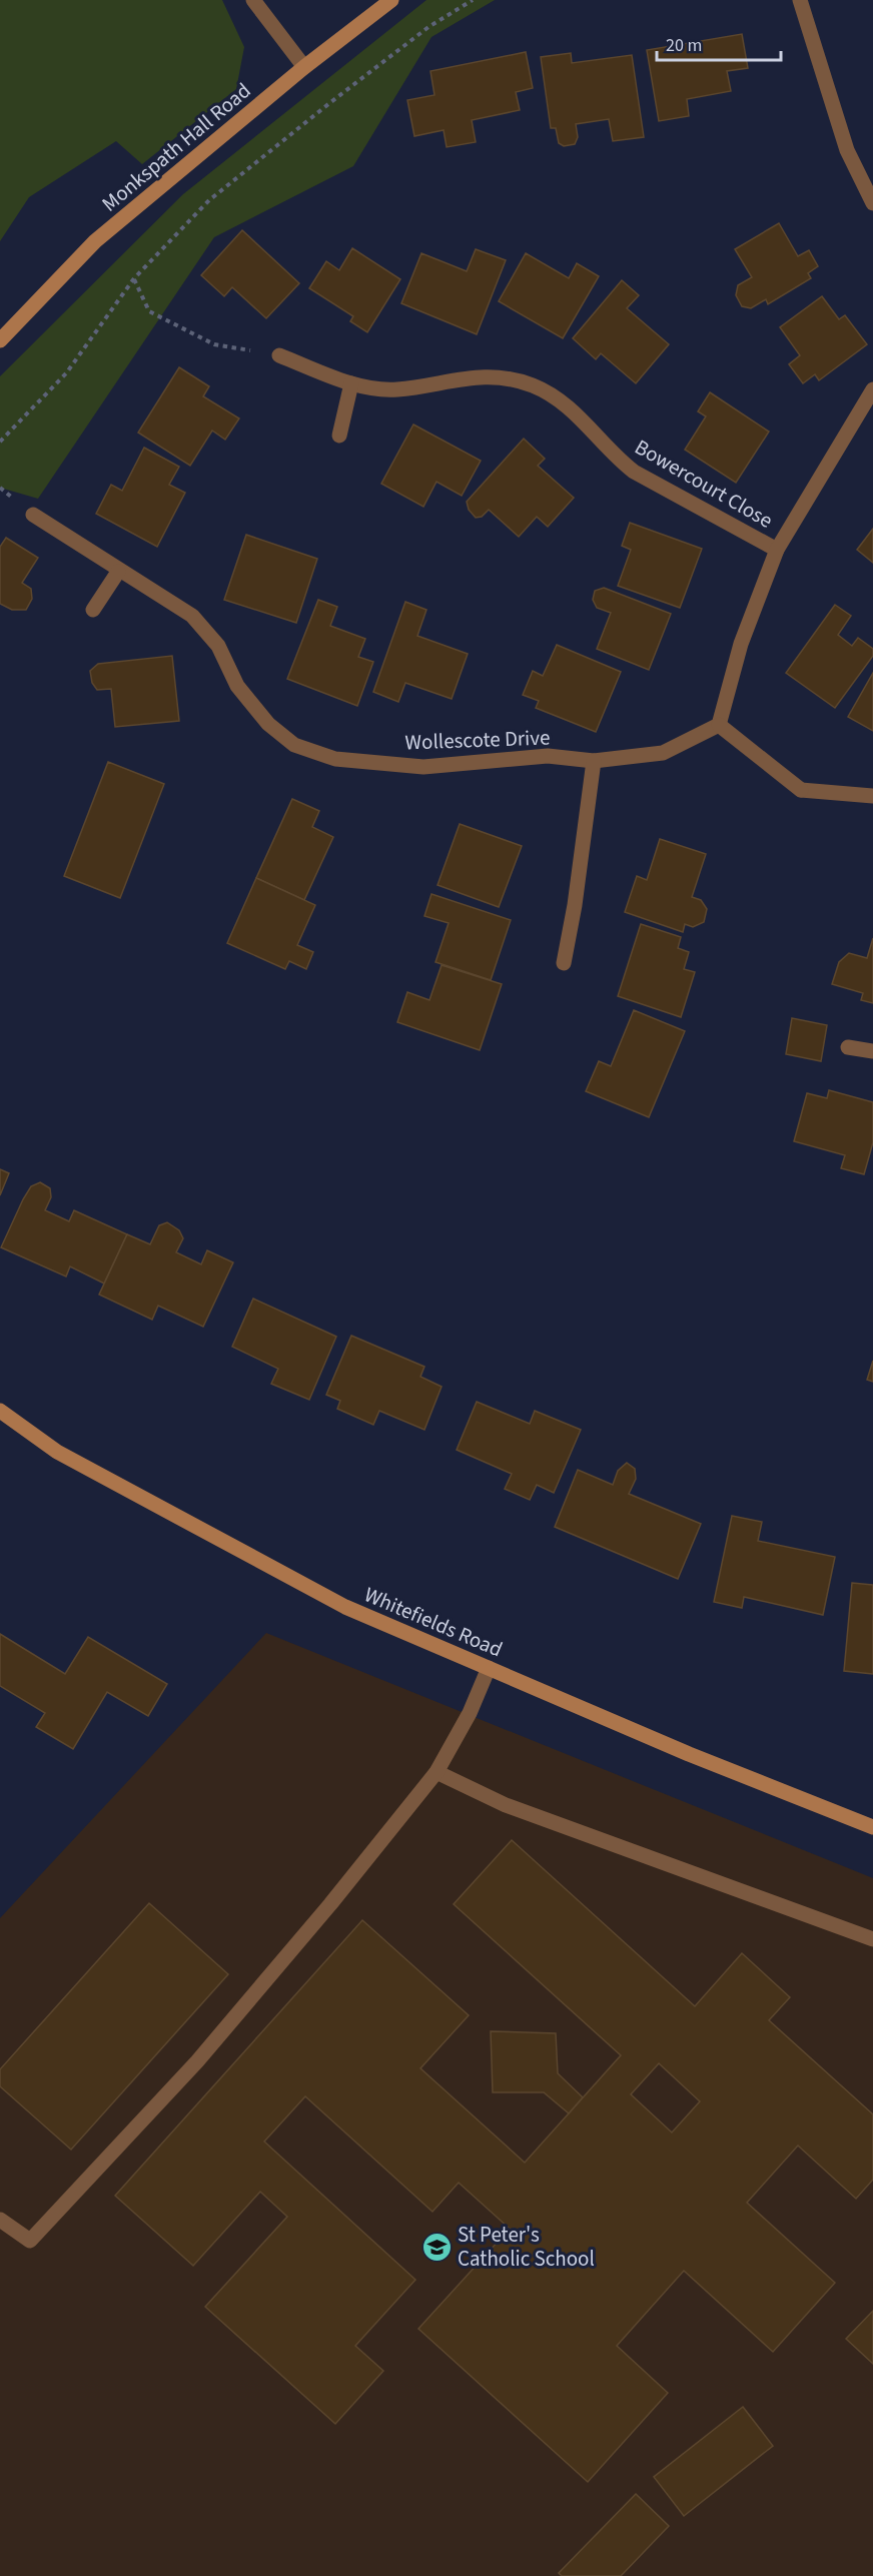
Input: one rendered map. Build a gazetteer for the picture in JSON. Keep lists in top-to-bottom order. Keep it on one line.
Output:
{"streets":{"street":["Monkspath Hall Road","Bowercourt Close","Wollescote Drive","Whitefields Road"]},"places":{"school or university":["St Peter's Catholic School"]},"scale_bar":"20 m"}
